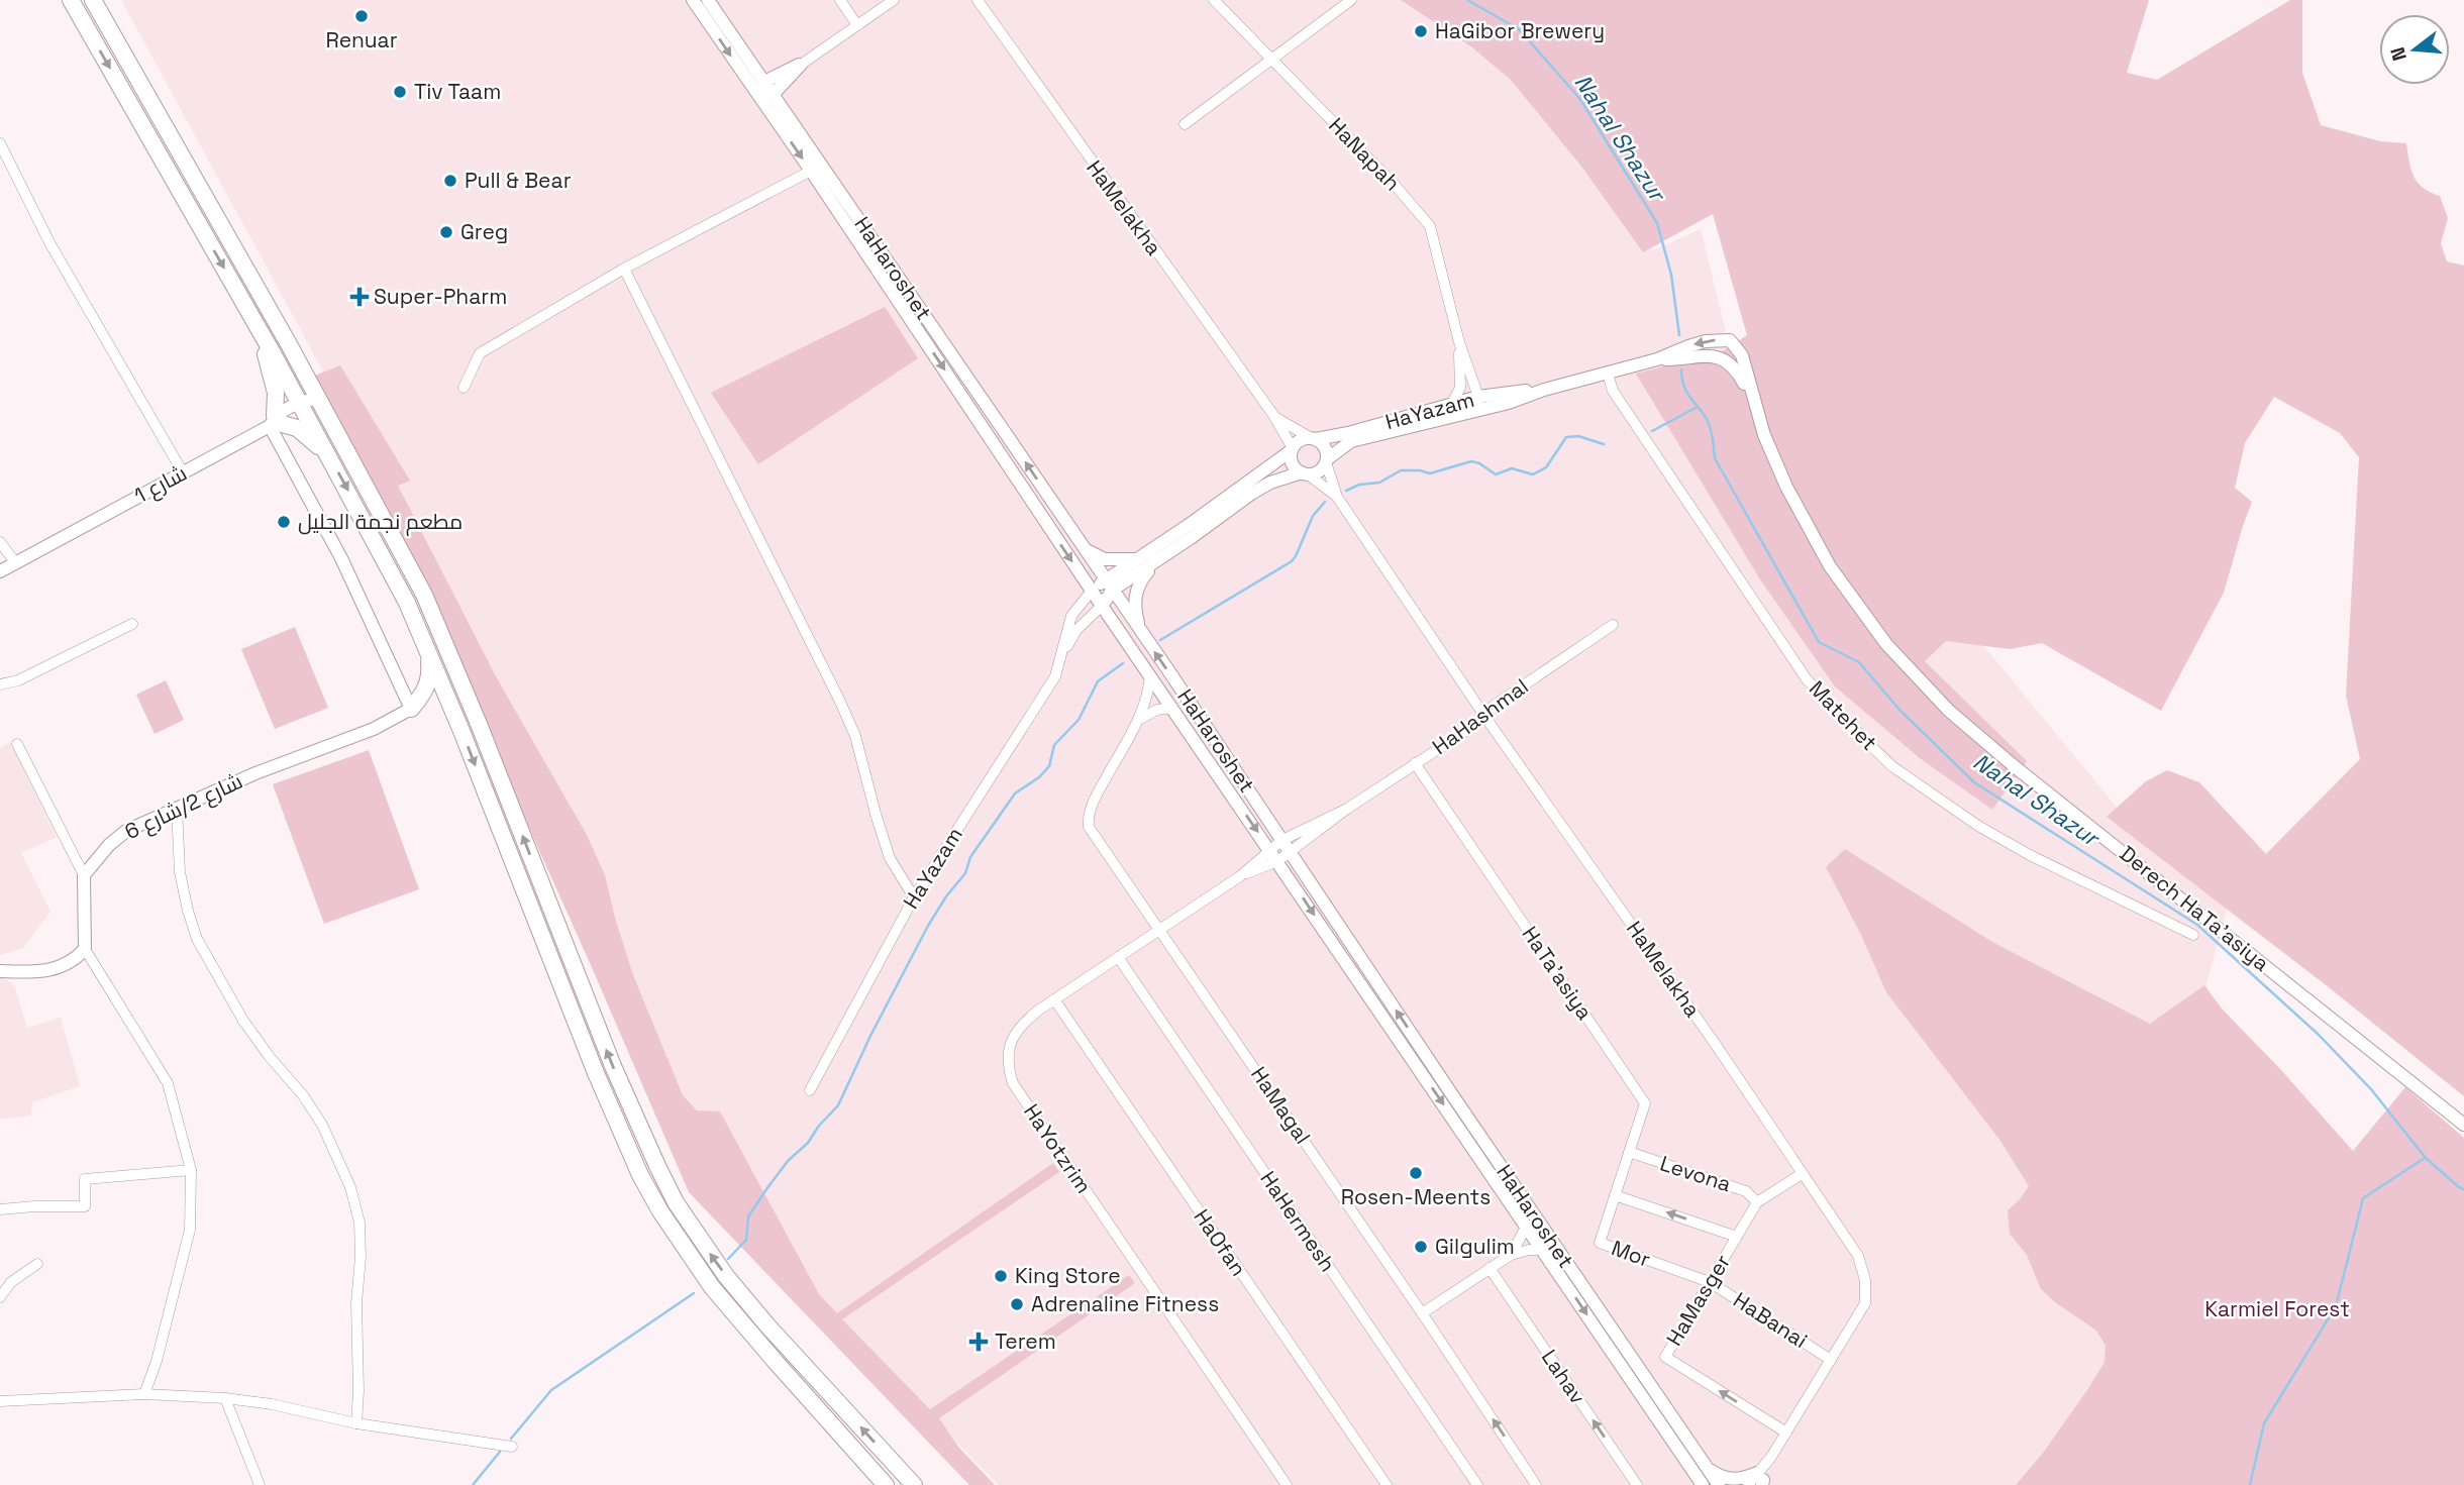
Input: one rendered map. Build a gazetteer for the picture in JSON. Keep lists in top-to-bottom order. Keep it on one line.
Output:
{"streets":{"street":["HaNapah","HaMelakha","HaHaroshet","HaYazam","شارع 1","Matehet","HaHashmal","شارع 2/شارع 6","Derech HaTa'asiya","HaTa'asiya","HaMagal","HaYotzrim","Levona","HaHermesh","HaOfan","Mor","HaMasger","HaBanai","Lahav"]},"crossings":[["HaNapah","HaYazam"],["HaMelakha","HaYazam"],["HaMelakha","HaHashmal"],["HaMelakha","HaMasger"],["HaMelakha","HaBanai"],["HaHaroshet","HaYazam"],["HaHaroshet","HaHashmal"],["HaHaroshet","HaMagal"],["HaHaroshet","HaYotzrim"],["HaYazam","Matehet"],["HaYazam","Derech HaTa'asiya"],["Matehet","Derech HaTa'asiya"],["HaHashmal","HaTa'asiya"],["HaHashmal","HaYotzrim"],["HaTa'asiya","Levona"],["HaTa'asiya","Mor"],["HaMagal","HaYotzrim"],["HaYotzrim","HaHermesh"],["HaYotzrim","HaOfan"],["Levona","HaMasger"],["Mor","HaMasger"],["Mor","HaBanai"],["HaMasger","HaBanai"]],"one_way":["Lahav"],"water":["Nahal Shazur"],"parks":["Karmiel Forest"],"places":{"other":["Renuar","HaGibor Brewery","Tiv Taam","Pull & Bear","Greg","مطعم نجمة الجليل","Rosen-Meents","Gilgulim","King Store","Adrenaline Fitness"],"health":["Super-Pharm","Terem"]},"north":"left"}
